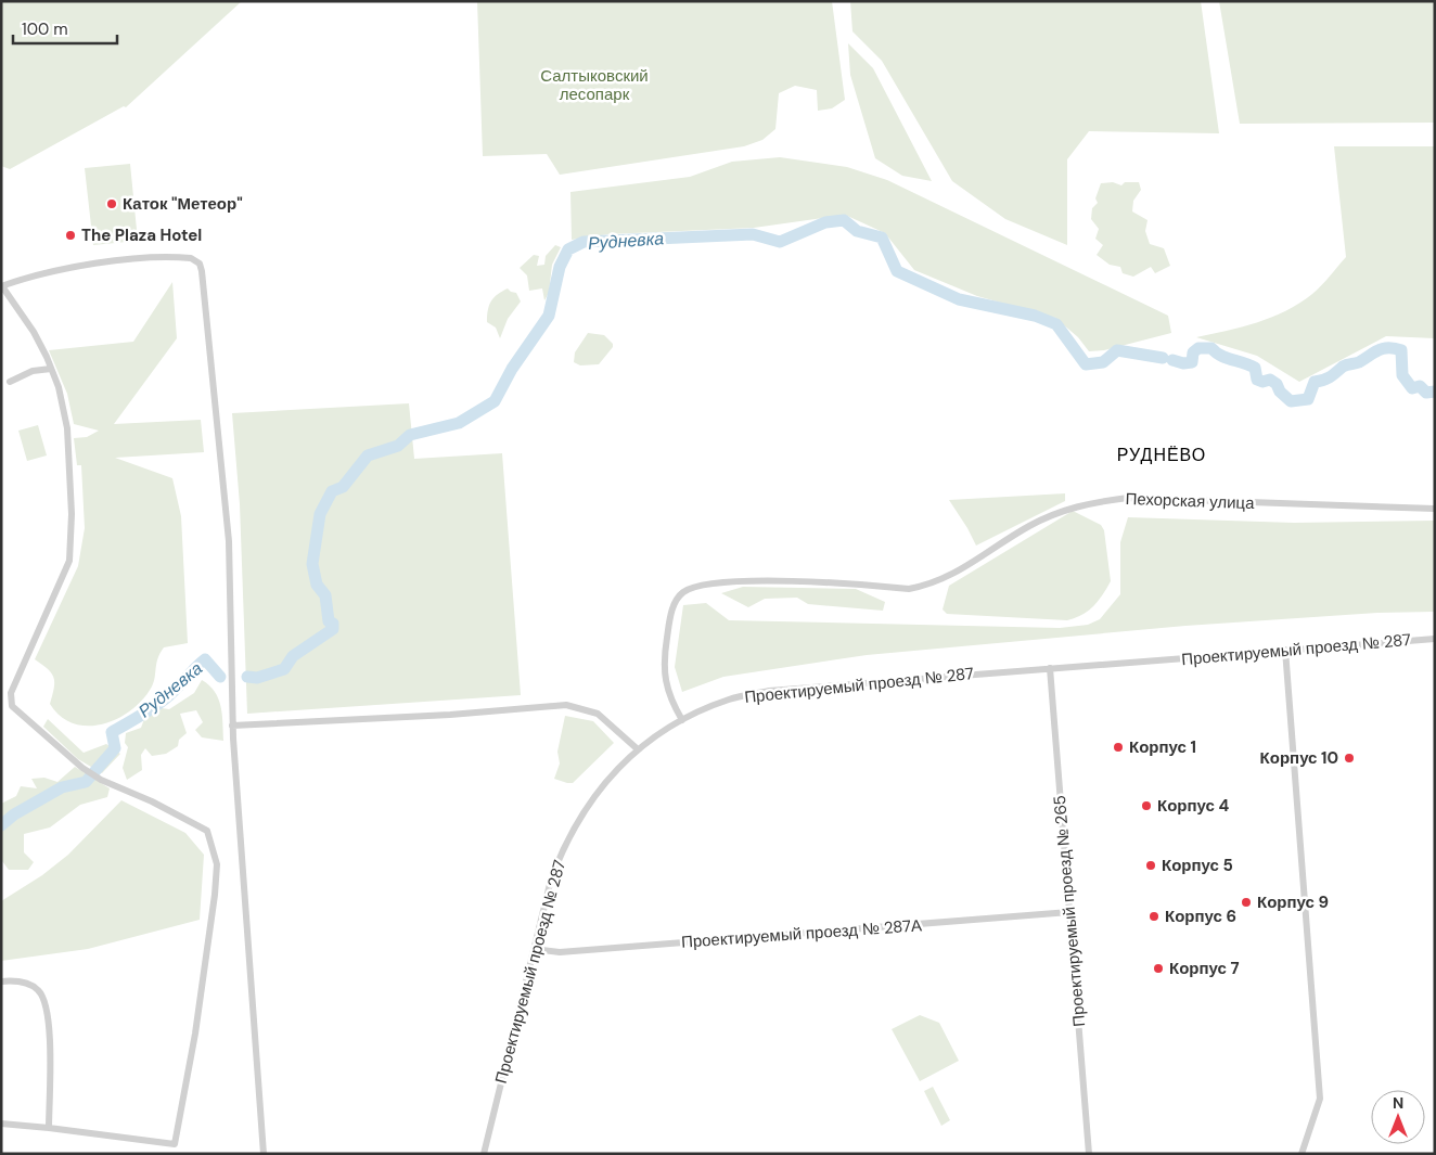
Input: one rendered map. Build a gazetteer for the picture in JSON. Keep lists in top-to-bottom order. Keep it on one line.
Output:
{"streets":{"street":["Пехорская улица","Проектируемый проезд № 287","Проектируемый проезд № 265","Проектируемый проезд № 287А"]},"crossings":[["Пехорская улица","Проектируемый проезд № 287"],["Проектируемый проезд № 287","Проектируемый проезд № 265"],["Проектируемый проезд № 287","Проектируемый проезд № 287А"],["Проектируемый проезд № 265","Проектируемый проезд № 287А"]],"districts":["РУДНЁВО"],"water":["Рудневка"],"parks":["Салтыковский лесопарк"],"places":["Каток \"Метеор\"","The Plaza Hotel","Корпус 1","Корпус 10","Корпус 4","Корпус 5","Корпус 9","Корпус 6","Корпус 7"],"scale_bar":"100 m","north":"top"}
